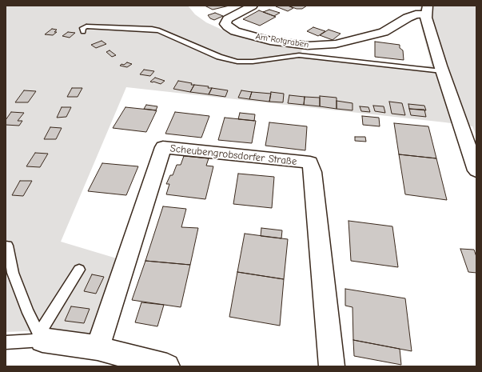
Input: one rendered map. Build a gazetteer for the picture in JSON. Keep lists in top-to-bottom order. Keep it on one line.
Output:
{"streets":{"street":["Am Rotgraben","Scheubengrobsdorfer Straße"]}}
